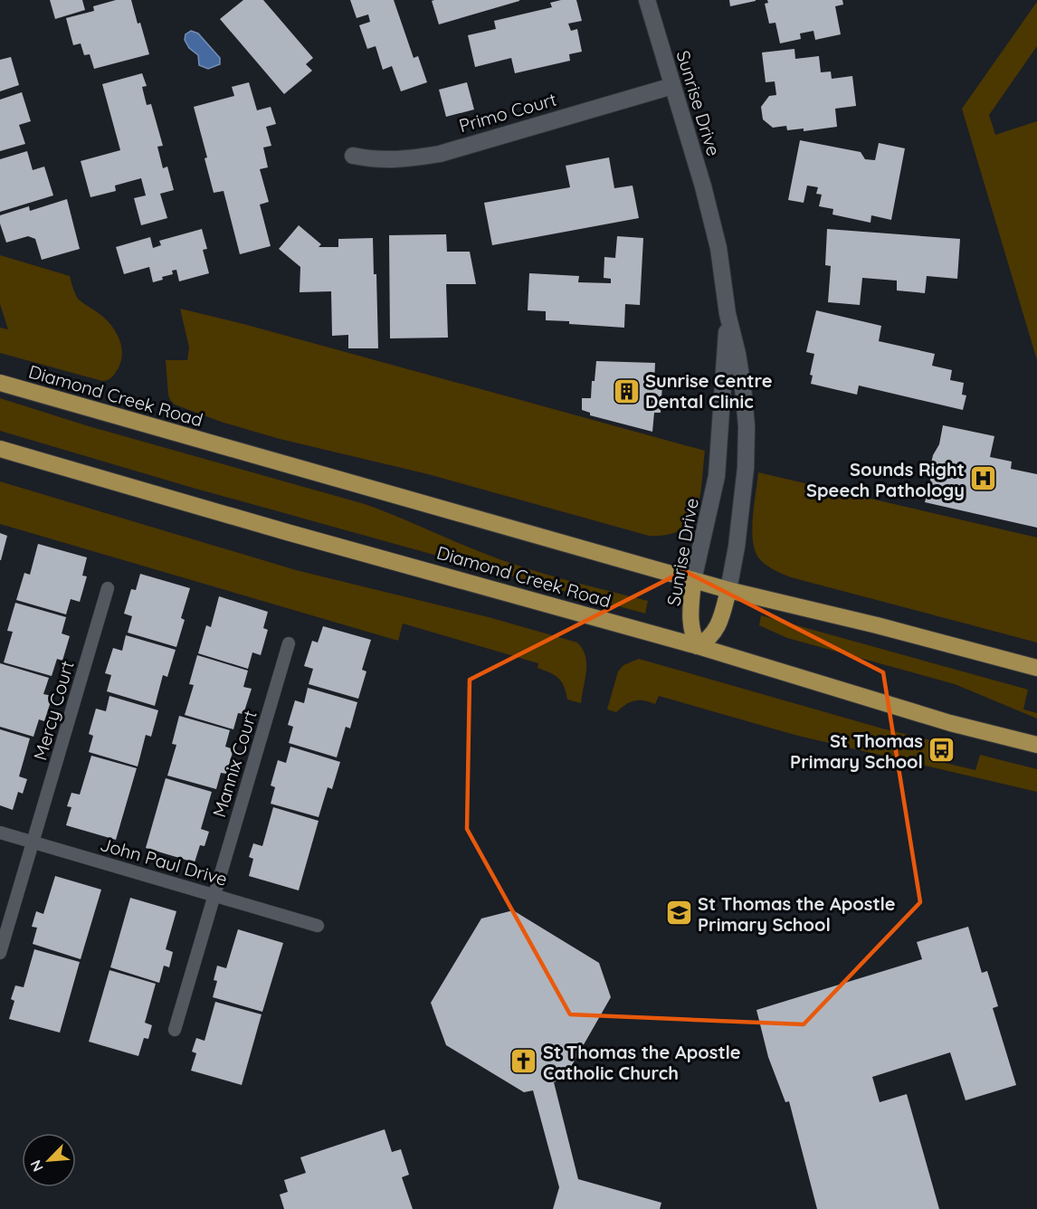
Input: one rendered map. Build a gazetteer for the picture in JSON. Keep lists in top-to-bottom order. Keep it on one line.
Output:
{"streets":{"main road":["Sunrise Drive","Diamond Creek Road"],"street":["Primo Court"],"lane":["Mercy Court","Mannix Court","John Paul Drive"]},"crossings":[["Sunrise Drive","Primo Court"],["Sunrise Drive","Diamond Creek Road"],["Mercy Court","John Paul Drive"],["Mannix Court","John Paul Drive"]],"places":{"building":["Sunrise Centre Dental Clinic"],"hospital":["Sounds Right Speech Pathology"],"bus stop":["St Thomas Primary School"],"school or university":["St Thomas the Apostle Primary School"],"church":["St Thomas the Apostle Catholic Church"]},"north":"bottom left"}
